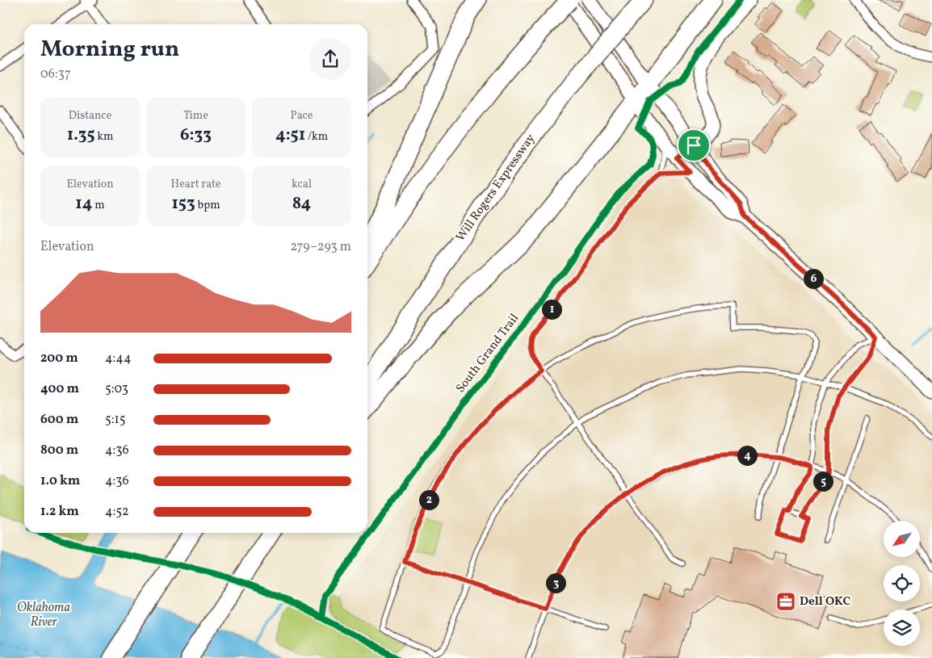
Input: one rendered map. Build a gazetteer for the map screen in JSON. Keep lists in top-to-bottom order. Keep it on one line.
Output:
{"streets":{"highway":["Will Rogers Expressway"],"cycle path":["South Grand Trail"]},"water":["Oklahoma River"],"places":{"office":["Dell OKC"]},"north":"bottom left","page":{"heading":["Morning run","06:37"],"stats":[["Distance","1.35 km"],["Time","6:33"],["Pace","4:51 /km"],["Elevation","14 m"],["Heart rate","153 bpm"],["kcal","84"]],"chart":["Elevation","279–293 m"],"pins":["6","1","4","5","2","3"],"list":[{"name":"200 m","note":"4:44"},{"name":"400 m","note":"5:03"},{"name":"600 m","note":"5:15"},{"name":"800 m","note":"4:36"},{"name":"1.0 km","note":"4:36"},{"name":"1.2 km","note":"4:52"}]}}
